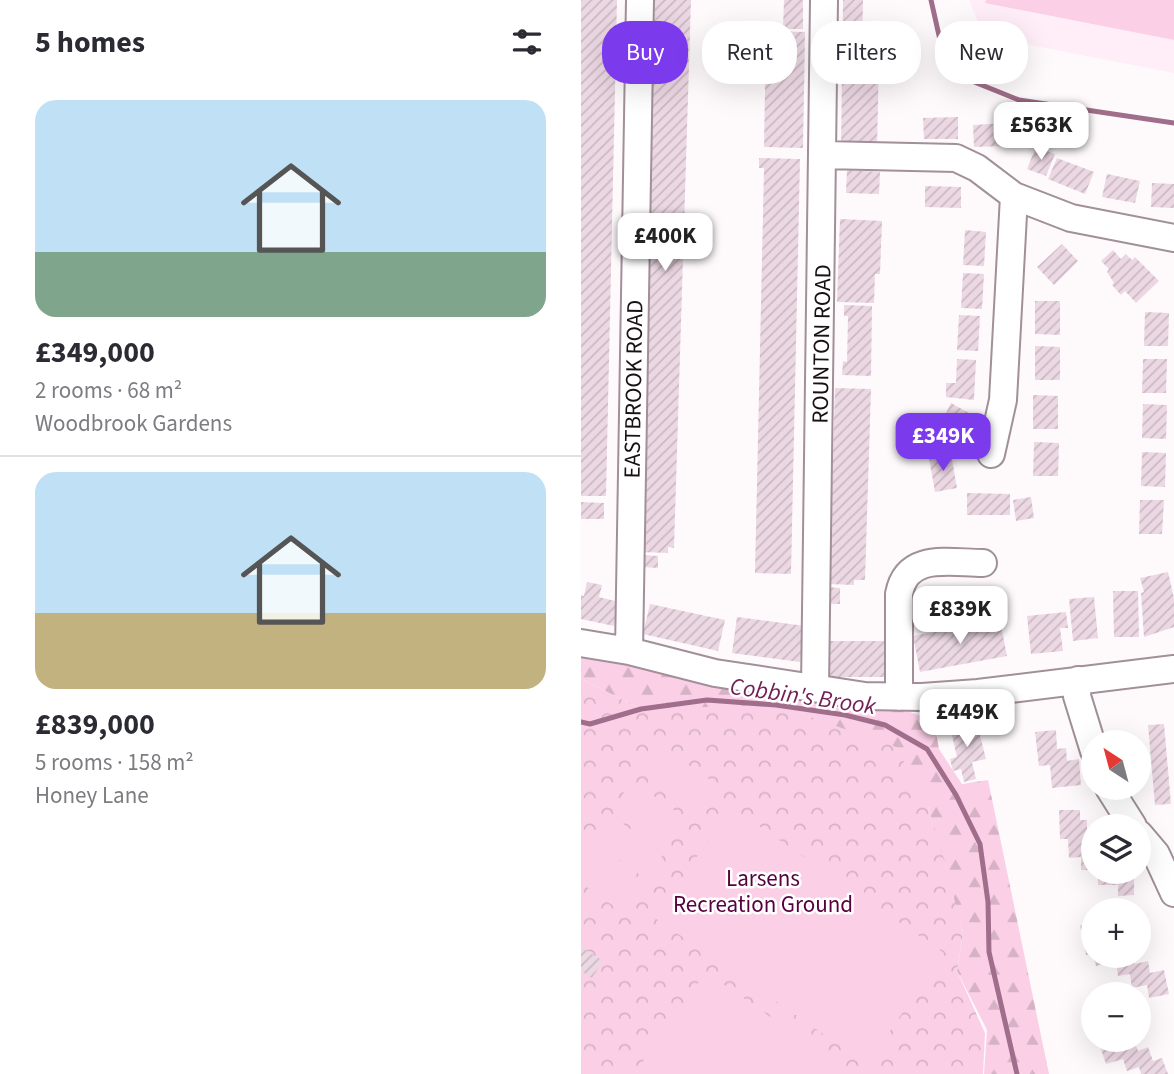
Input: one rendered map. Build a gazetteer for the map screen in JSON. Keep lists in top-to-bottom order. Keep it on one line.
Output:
{"streets":{"street":["ROUNTON ROAD","EASTBROOK ROAD"]},"water":["Cobbin's Brook"],"parks":["Larsens Recreation Ground"],"north":"top left","page":{"heading":"5 homes","chip":["Buy","Rent","Filters","New"],"list":[{"name":"£349,000","note":"2 rooms · 68 m² · Woodbrook Gardens"},{"name":"£839,000","note":"5 rooms · 158 m² · Honey Lane"}],"price":["£563K","£400K","£349K","£839K","£449K"],"map_buttons":["+","−"]}}
